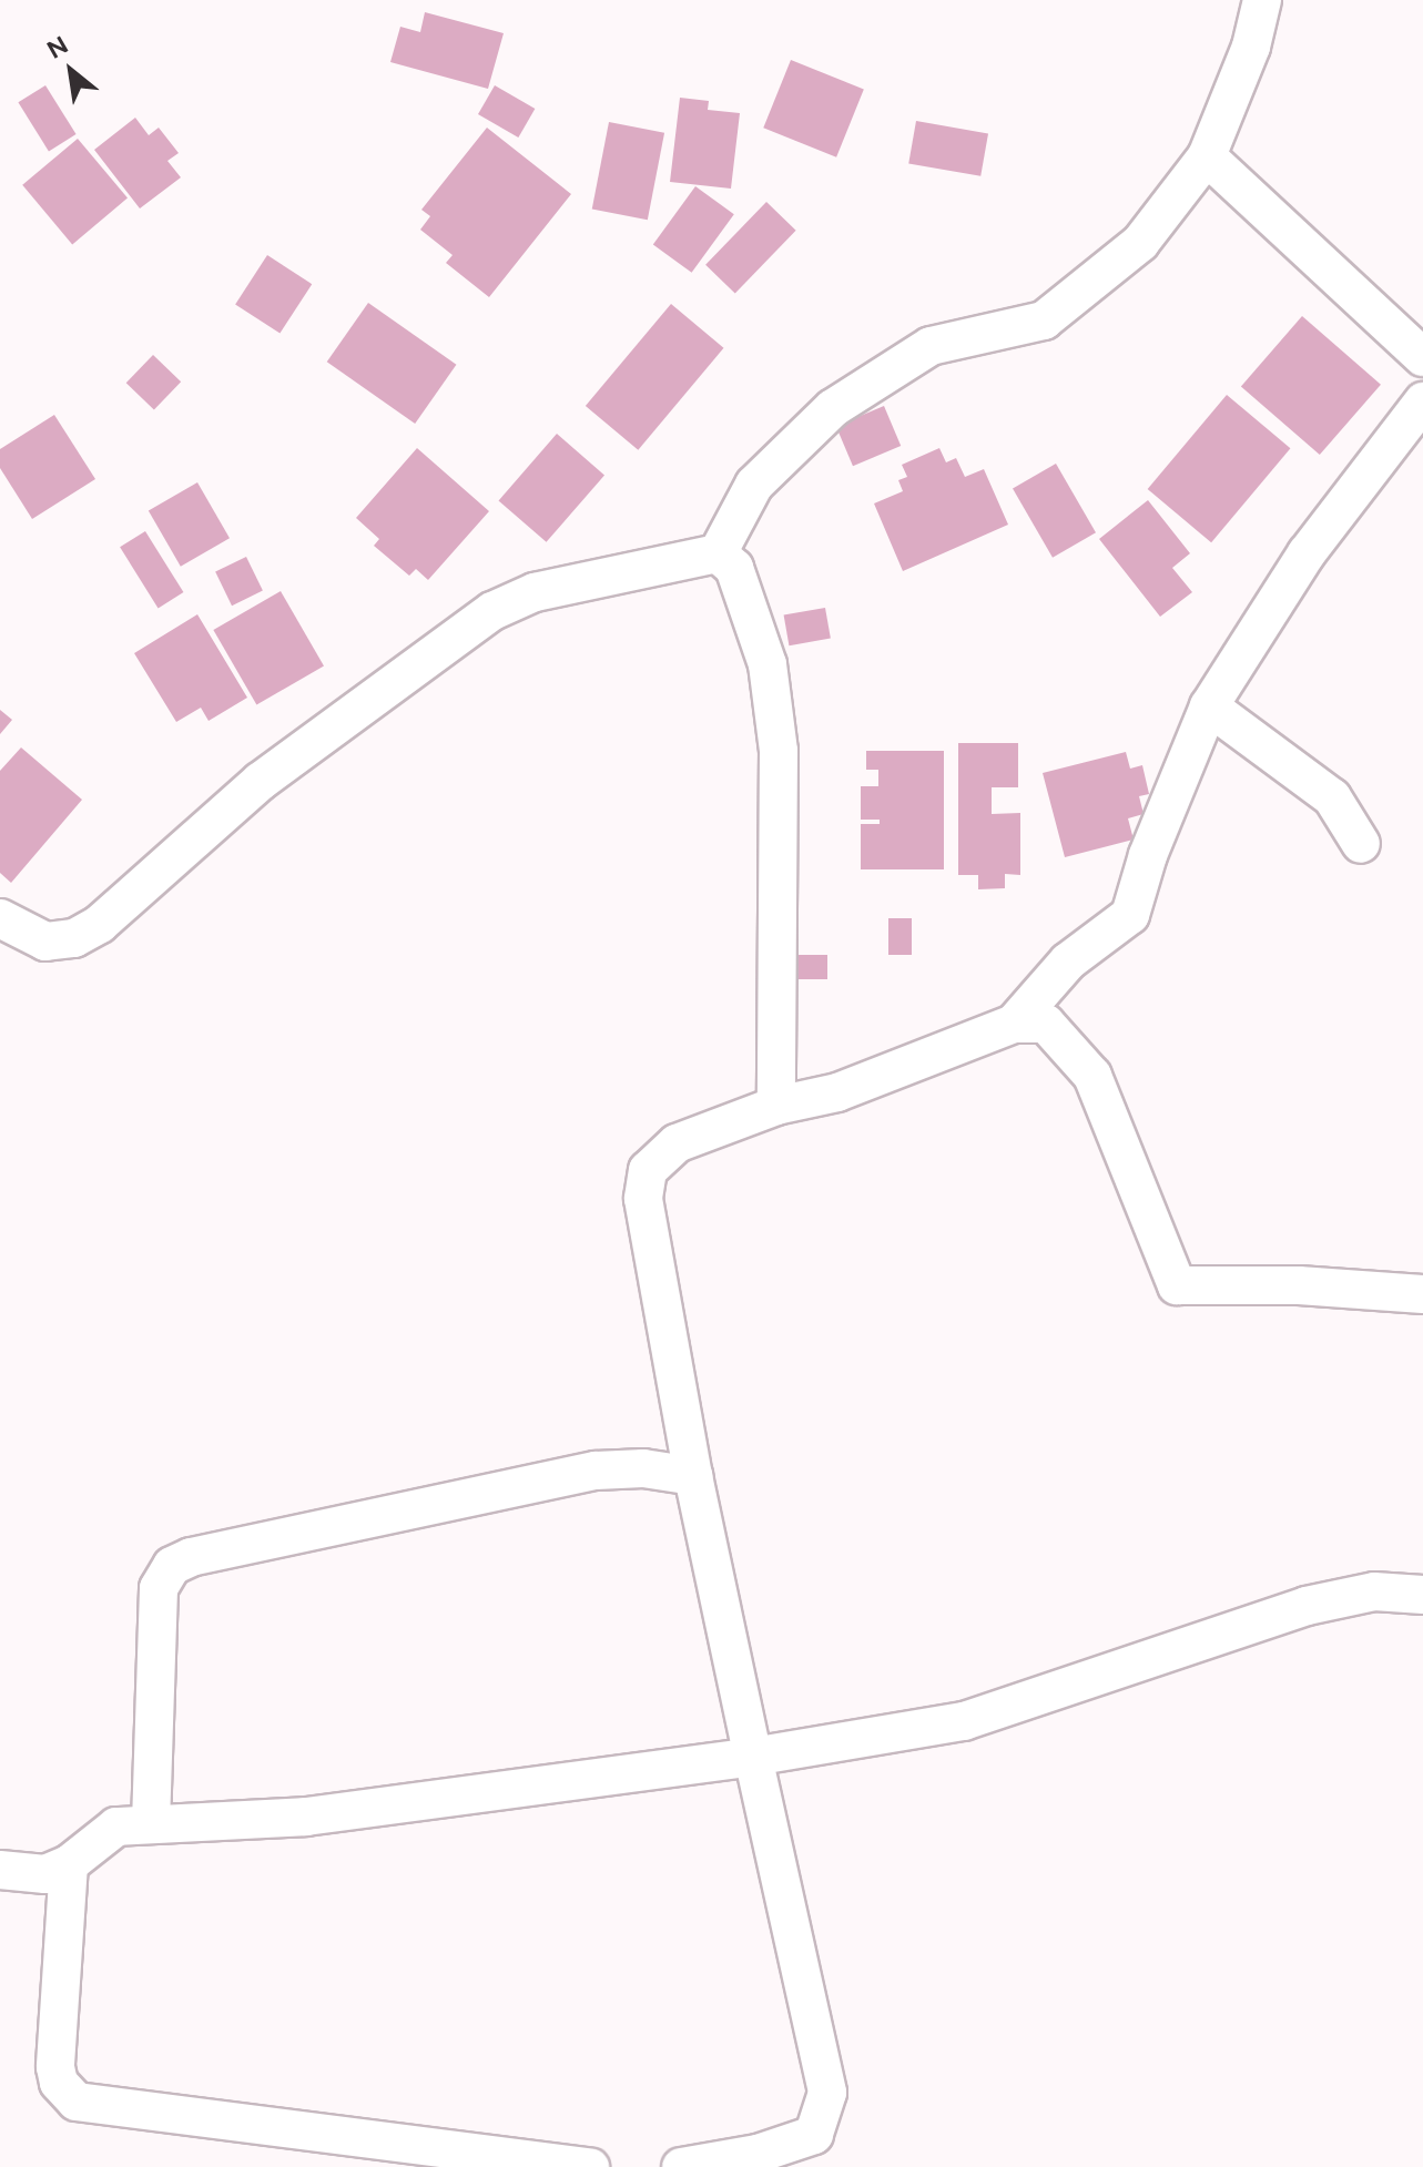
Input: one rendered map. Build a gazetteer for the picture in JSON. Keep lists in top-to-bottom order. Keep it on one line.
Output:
{"north":"top left"}
